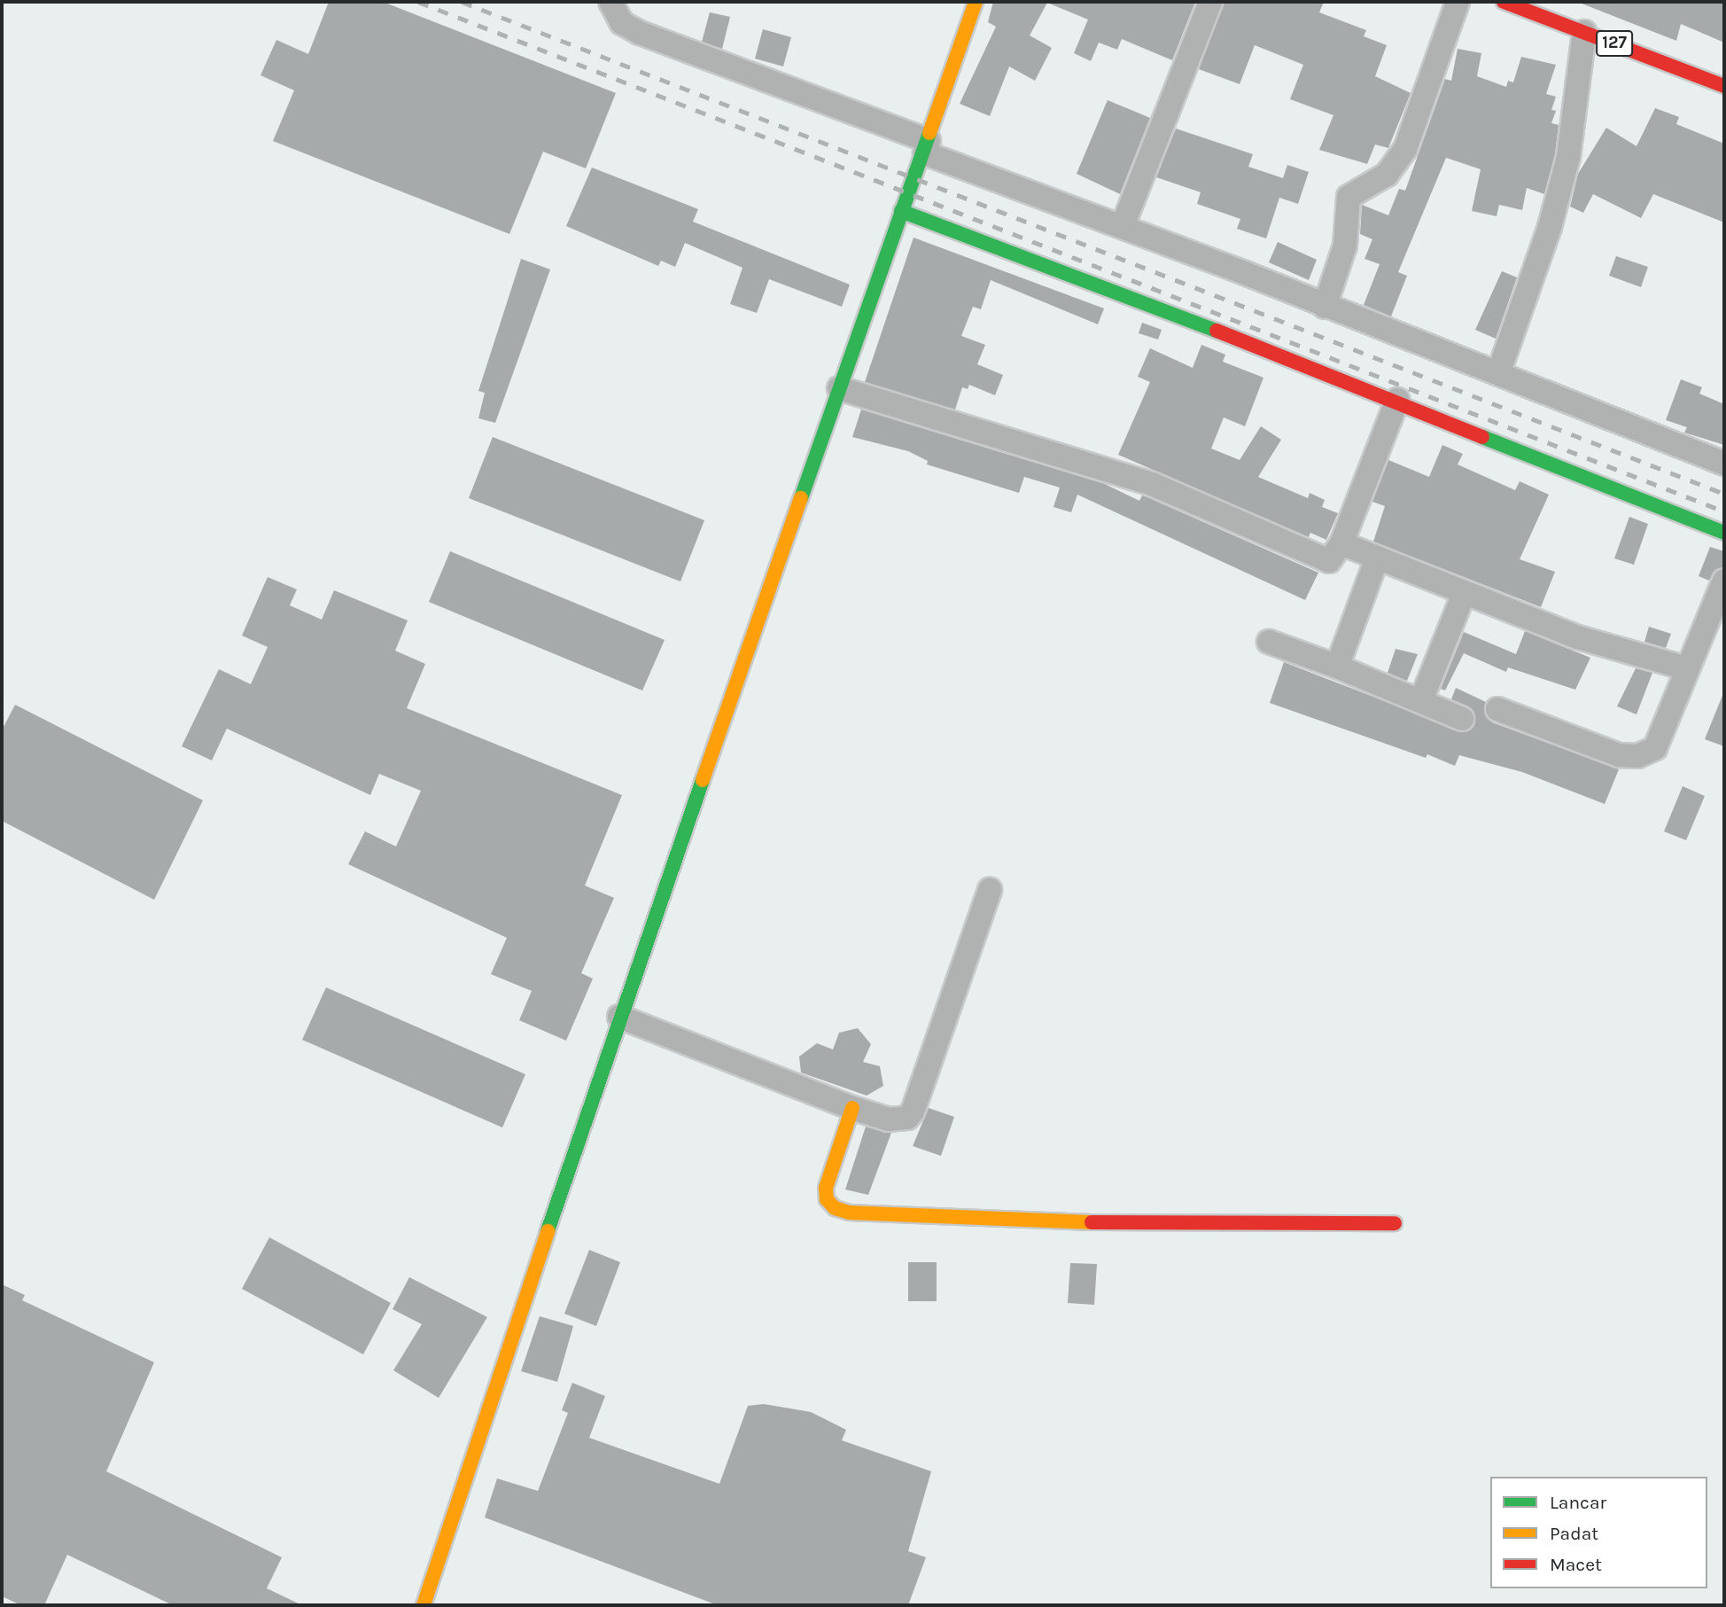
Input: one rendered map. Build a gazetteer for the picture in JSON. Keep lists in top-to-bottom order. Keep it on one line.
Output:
{"streets":{"main road":["127"]},"legend":["Lancar","Padat","Macet"]}
